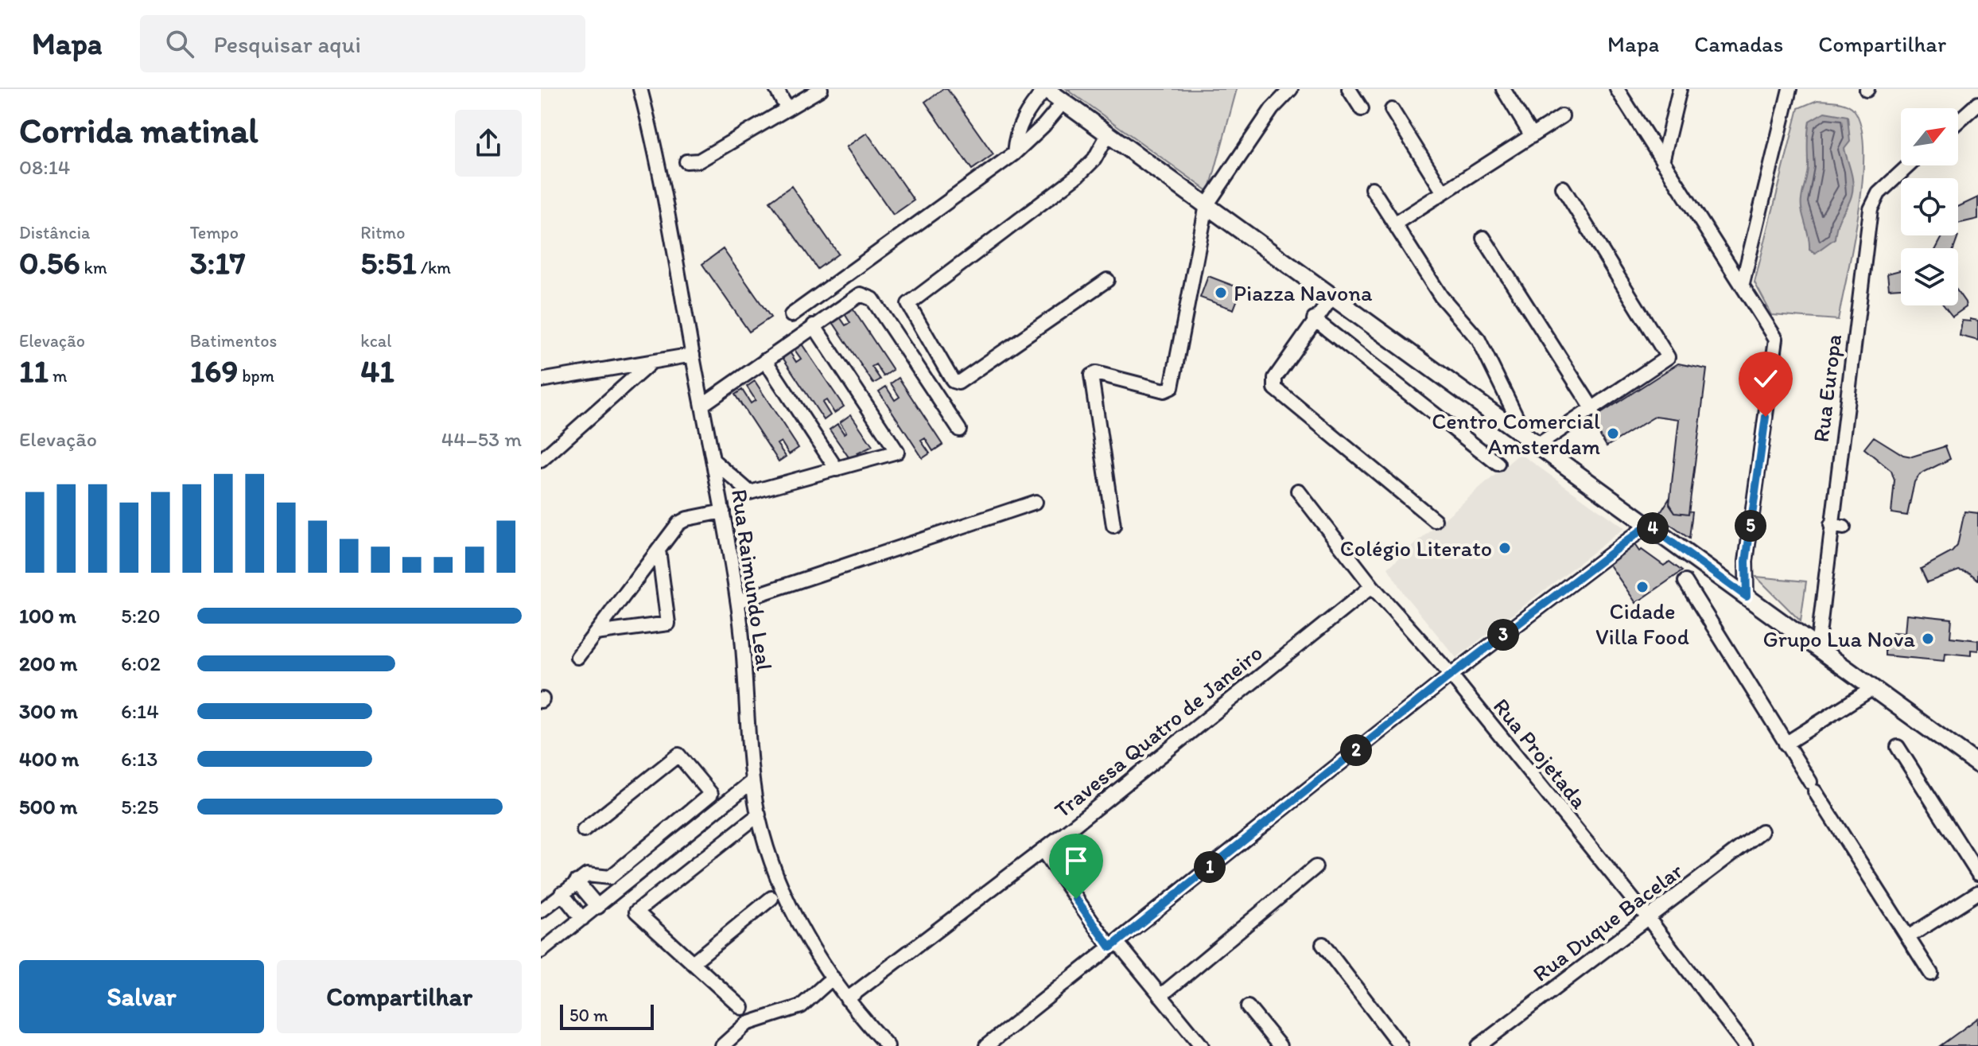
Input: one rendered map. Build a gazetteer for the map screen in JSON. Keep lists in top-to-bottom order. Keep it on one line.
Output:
{"streets":{"street":["Rua Europa","Rua Raimundo Leal","Travessa Quatro de Janeiro","Rua Projetada","Rua Duque Bacelar"]},"crossings":[["Rua Raimundo Leal","Travessa Quatro de Janeiro"],["Travessa Quatro de Janeiro","Rua Projetada"],["Rua Projetada","Rua Duque Bacelar"]],"places":["Piazza Navona","Centro Comercial Amsterdam","Colégio Literato","Cidade Villa Food","Grupo Lua Nova"],"scale_bar":"50 m","north":"top right","page":{"header":"Mapa","search":"Pesquisar aqui","nav":["Mapa","Camadas","Compartilhar"],"heading":["Corrida matinal","08:14"],"stats":[["Distância","0.56 km"],["Tempo","3:17"],["Ritmo","5:51 /km"],["Elevação","11 m"],["Batimentos","169 bpm"],["kcal","41"]],"chart":["Elevação","44–53 m"],"pins":["5","4","3","2","1"],"list":[{"name":"100 m","note":"5:20"},{"name":"200 m","note":"6:02"},{"name":"300 m","note":"6:14"},{"name":"400 m","note":"6:13"},{"name":"500 m","note":"5:25"}],"buttons":["Salvar","Compartilhar"],"scale":"50 m"}}
